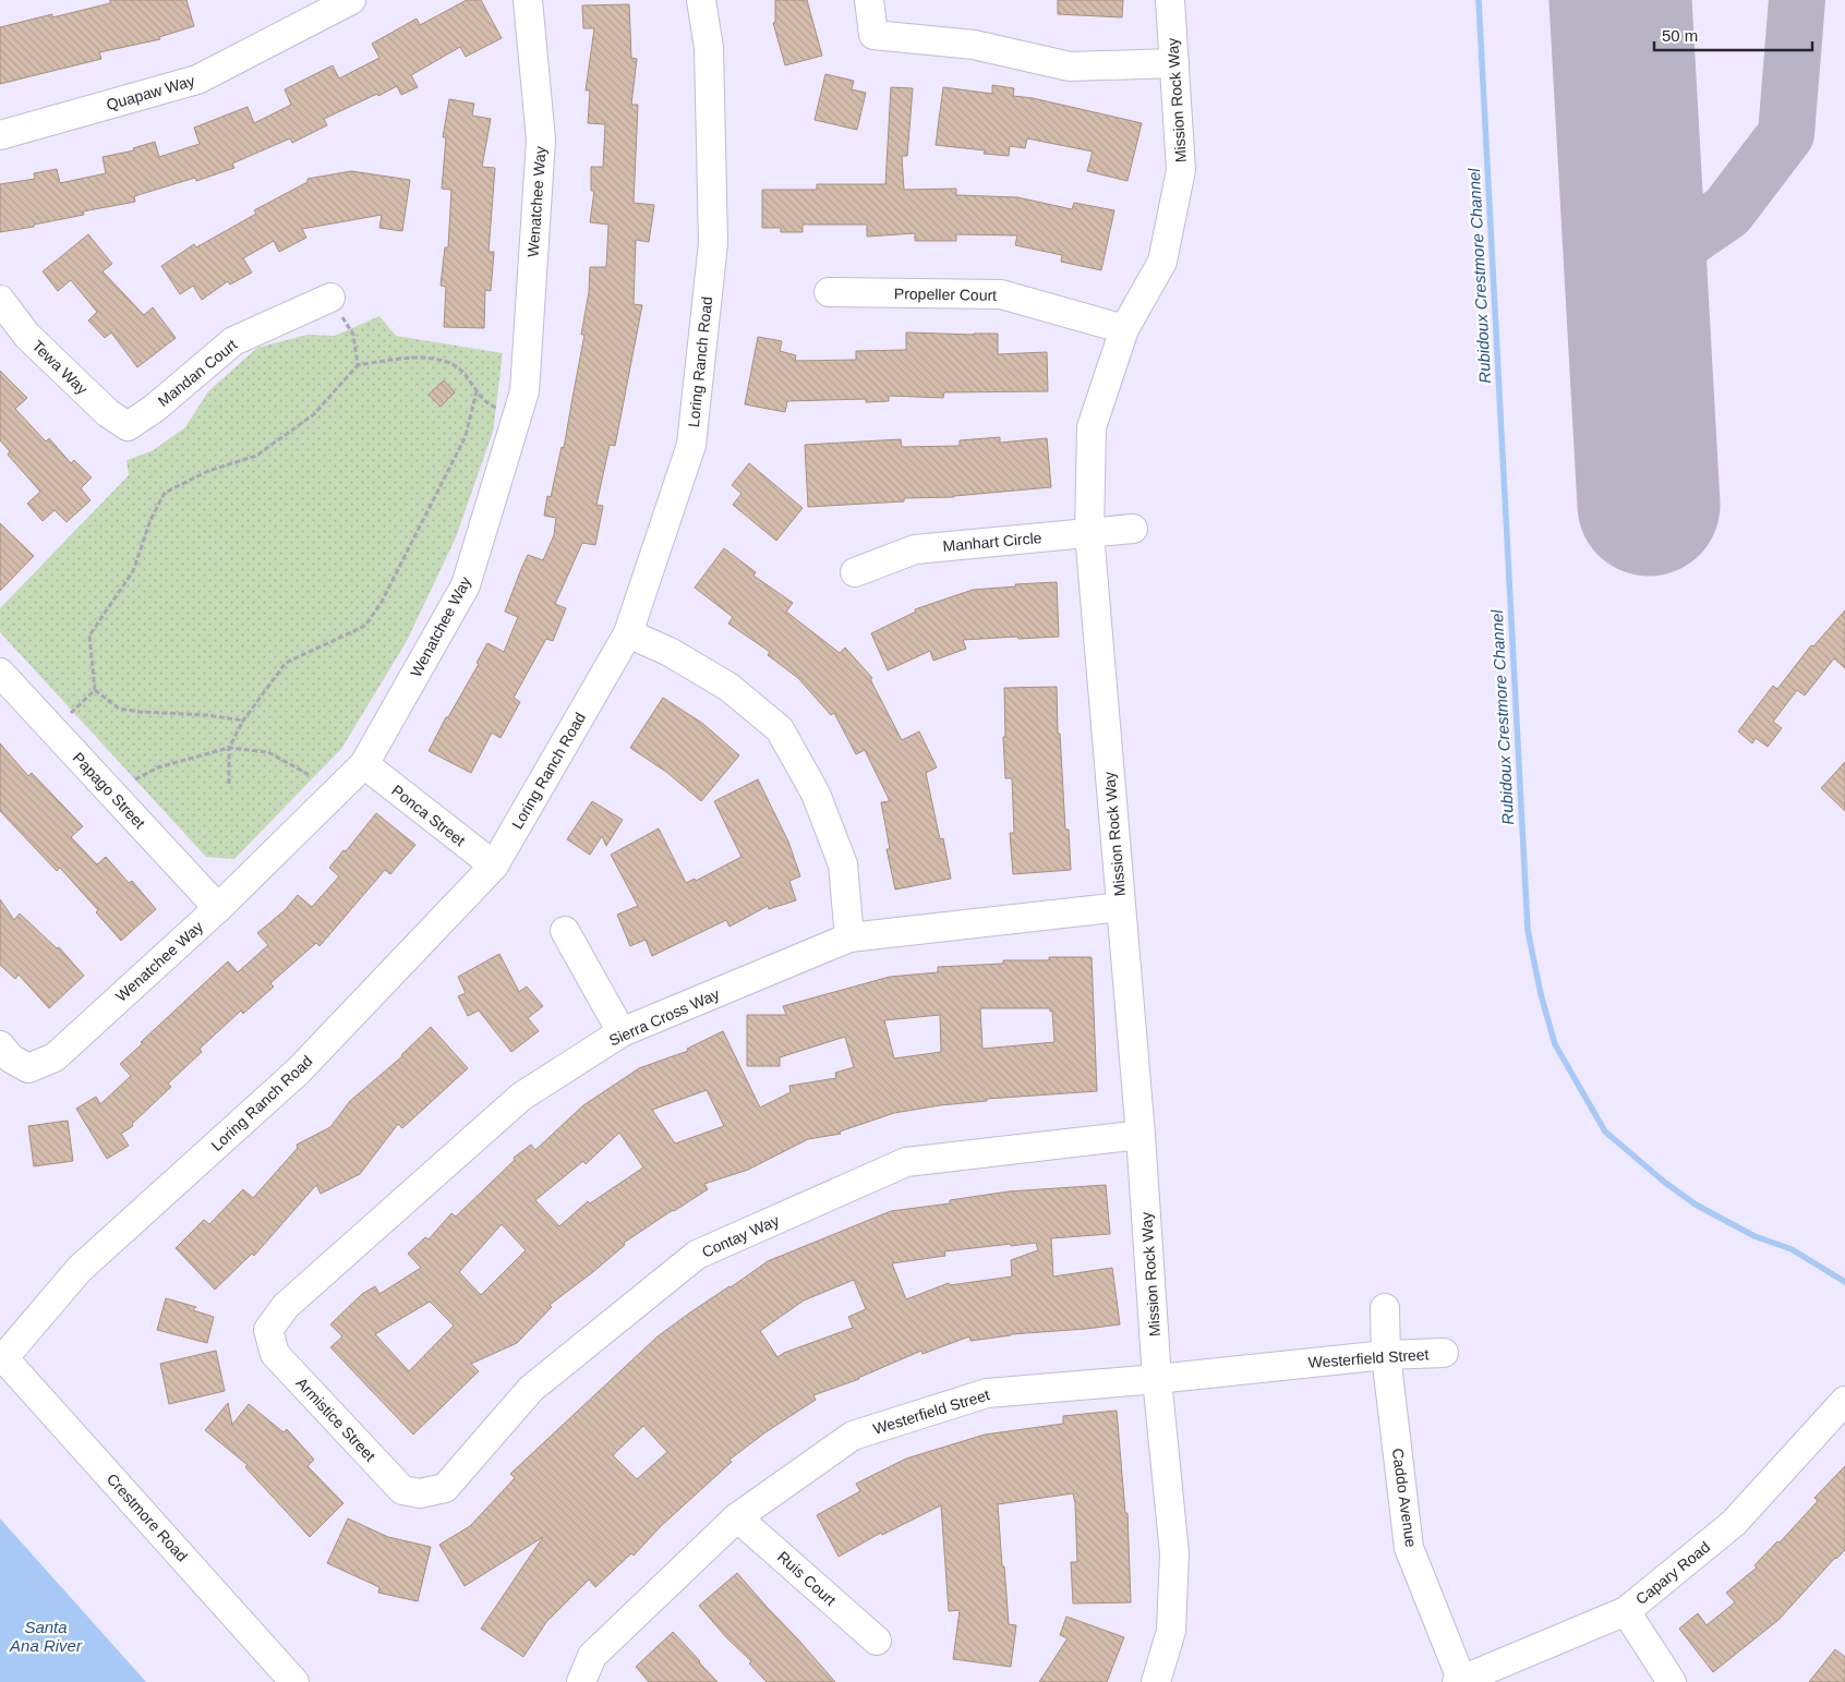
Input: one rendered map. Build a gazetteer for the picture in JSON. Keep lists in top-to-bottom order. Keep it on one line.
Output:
{"streets":{"street":["Quapaw Way","Mission Rock Way","Wenatchee Way","Propeller Court","Loring Ranch Road","Tewa Way","Mandan Court","Manhart Circle","Papago Street","Ponca Street","Sierra Cross Way","Contay Way","Westerfield Street","Armistice Street","Caddo Avenue","Crestmore Road","Capary Road","Ruis Court"]},"crossings":[["Mission Rock Way","Propeller Court"],["Mission Rock Way","Manhart Circle"],["Mission Rock Way","Sierra Cross Way"],["Mission Rock Way","Contay Way"],["Mission Rock Way","Westerfield Street"],["Wenatchee Way","Papago Street"],["Wenatchee Way","Ponca Street"],["Loring Ranch Road","Ponca Street"],["Loring Ranch Road","Crestmore Road"],["Tewa Way","Mandan Court"],["Sierra Cross Way","Armistice Street"],["Contay Way","Armistice Street"],["Westerfield Street","Caddo Avenue"],["Westerfield Street","Ruis Court"],["Caddo Avenue","Capary Road"]],"water":["Rubidoux Crestmore Channel","Santa Ana River"],"scale_bar":"50 m"}
